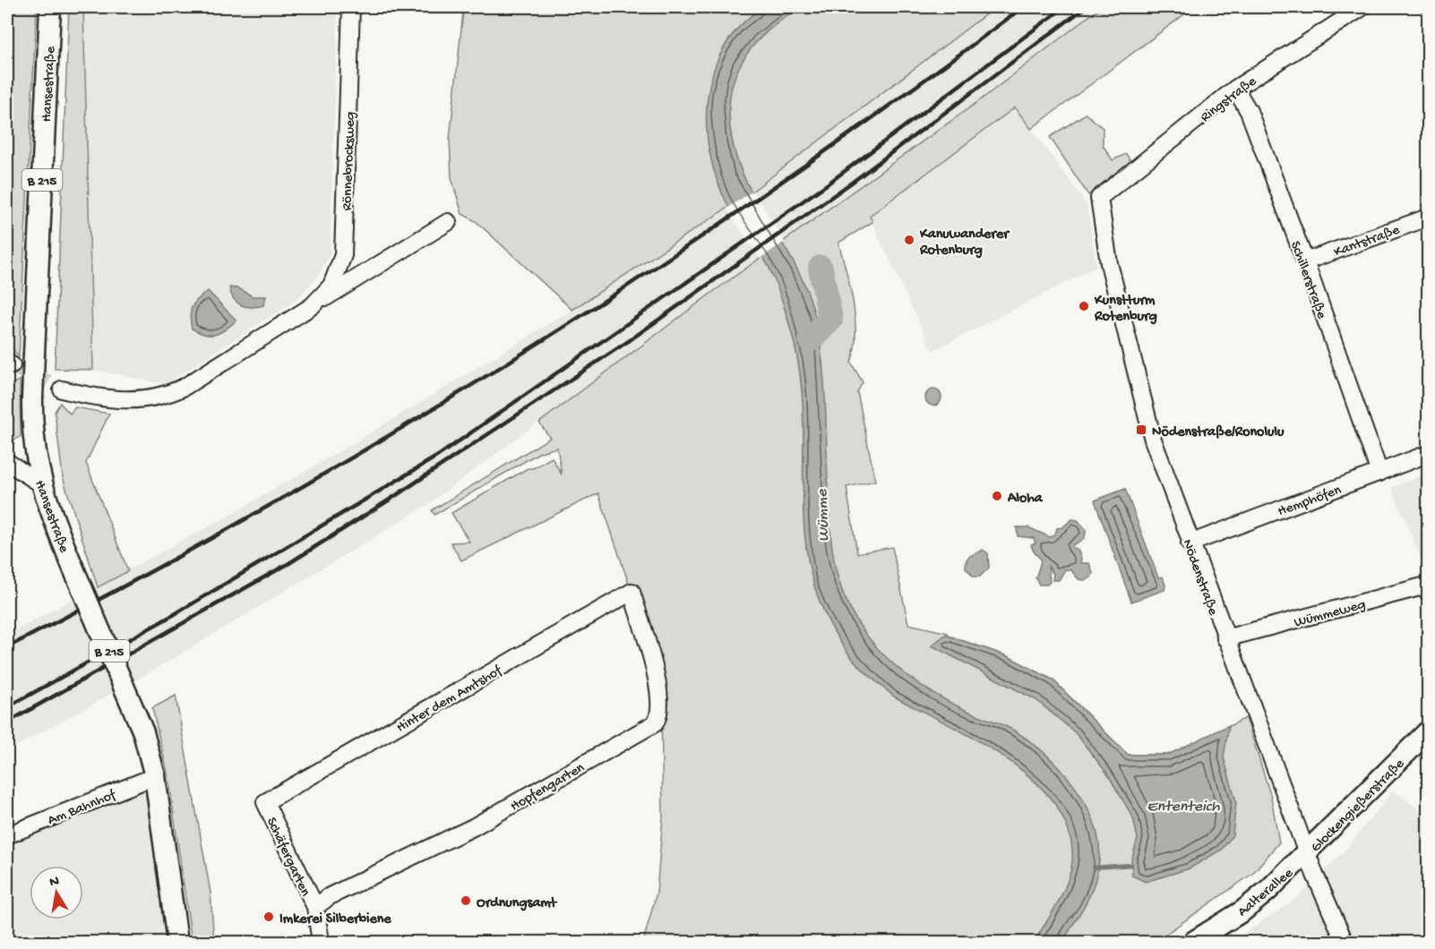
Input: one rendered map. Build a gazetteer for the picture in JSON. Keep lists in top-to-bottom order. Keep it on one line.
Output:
{"streets":{"main road":["Hansestraße","B 215","Glockengießerstraße","Aalterallee"],"street":["Ringstraße","Rönnebrocksweg","Kantstraße","Schillerstraße","Hemphöfen","Nödenstraße","Wümmeweg","Hinter dem Amtshof","Hopfengarten","Am Bahnhof","Schäfergarten"]},"crossings":[["Hansestraße","Am Bahnhof"],["Ringstraße","Schillerstraße"],["Ringstraße","Nödenstraße"],["Kantstraße","Schillerstraße"],["Schillerstraße","Hemphöfen"],["Hemphöfen","Nödenstraße"],["Nödenstraße","Wümmeweg"],["Nödenstraße","Glockengießerstraße"],["Nödenstraße","Aalterallee"],["Hinter dem Amtshof","Hopfengarten"],["Hinter dem Amtshof","Schäfergarten"],["Hopfengarten","Schäfergarten"],["Glockengießerstraße","Aalterallee"]],"water":["Wümme","Ententeich"],"places":{"other":["Kanuwanderer Rotenburg","Kunstturm Rotenburg","Aloha","Ordnungsamt","Imkerei Silberbiene"],"transit":["Nödenstraße/Ronolulu"]},"north":"top"}
